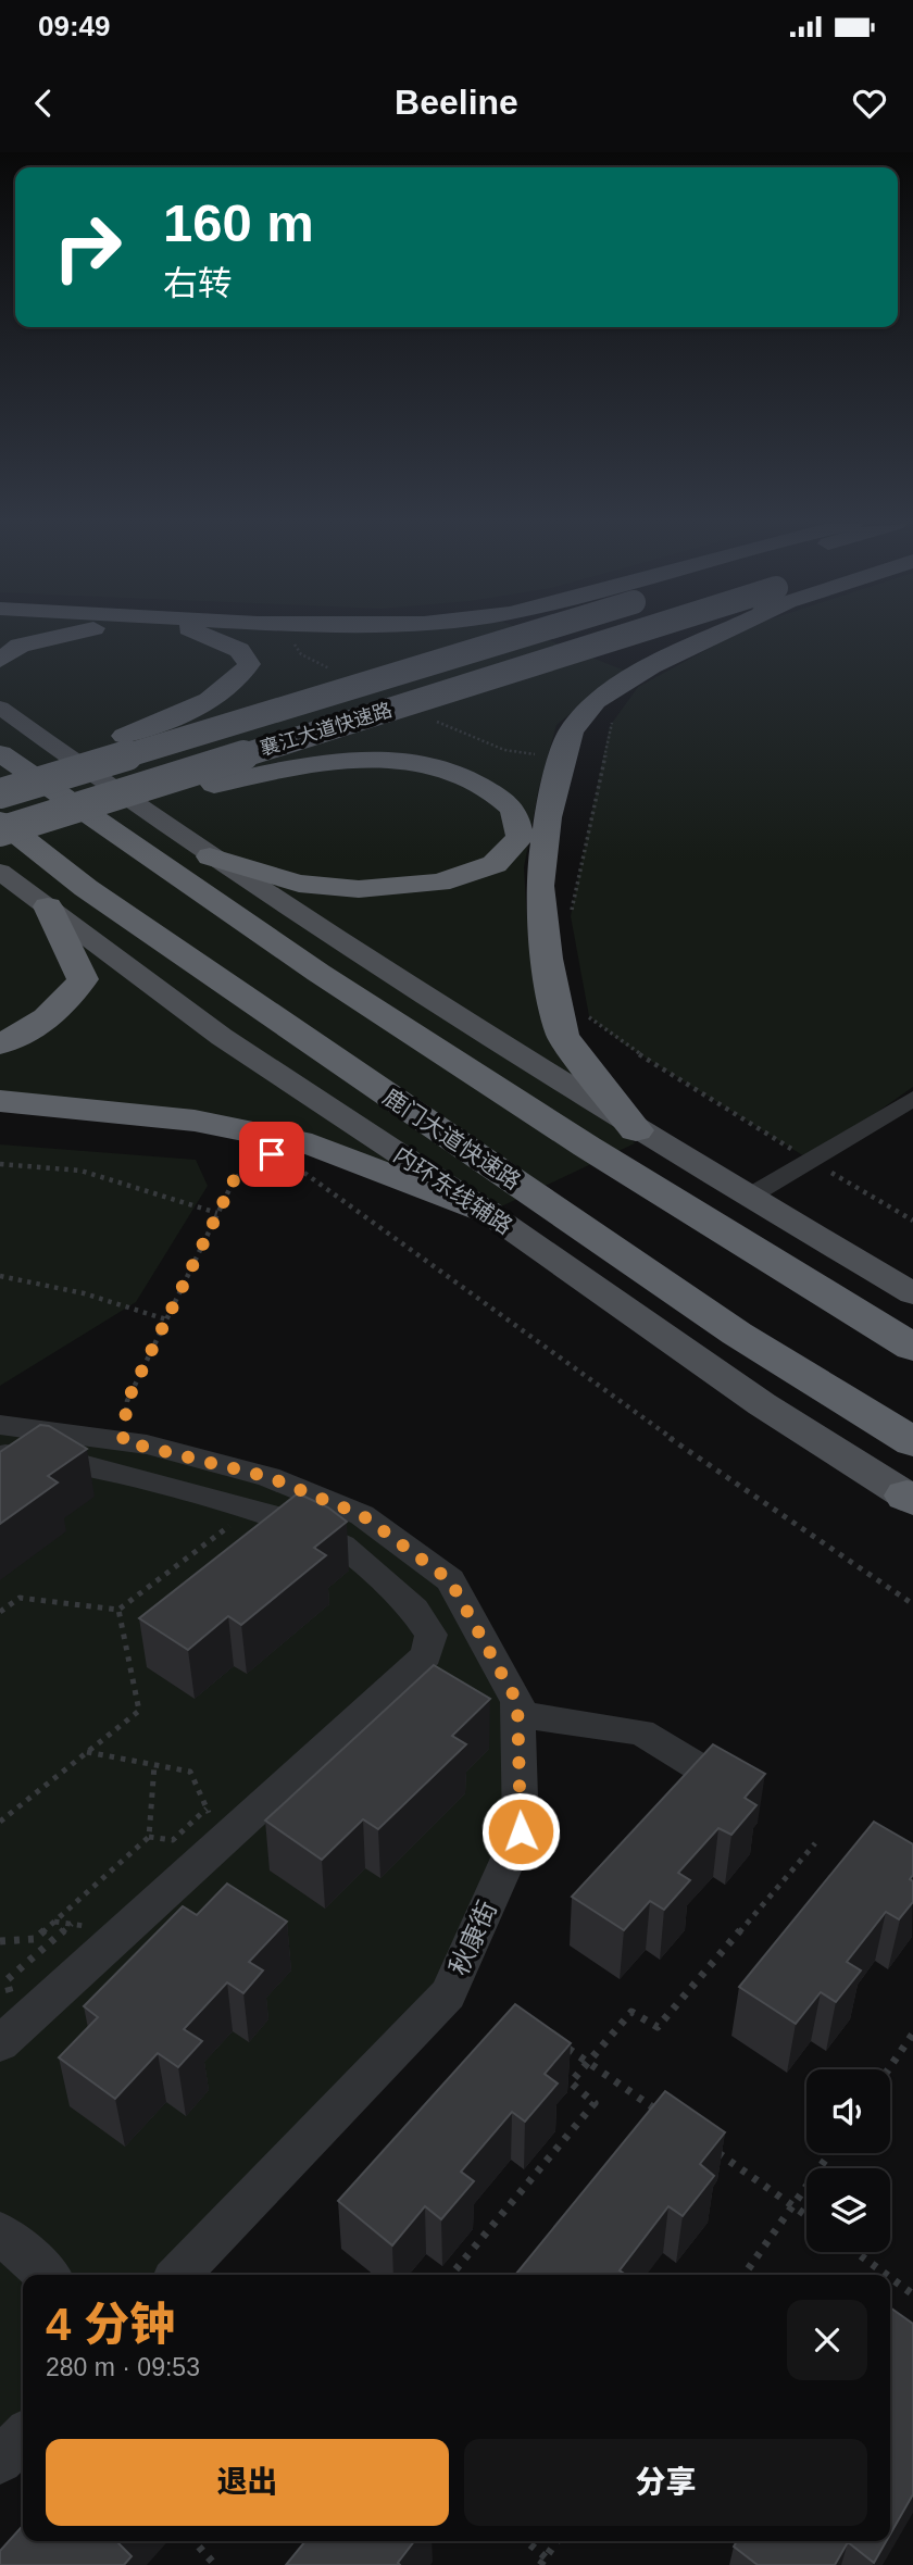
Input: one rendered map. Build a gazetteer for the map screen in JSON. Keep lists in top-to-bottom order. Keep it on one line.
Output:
{"streets":{"highway":["襄江大道快速路","鹿门大道快速路"],"main road":["内环东线辅路"],"street":["秋康街"]},"page":{"status":"09:49","header":"Beeline","turn":["160 m","右转"],"heading":["4 分钟","280 m · 09:53"],"buttons":["退出","分享"]}}
